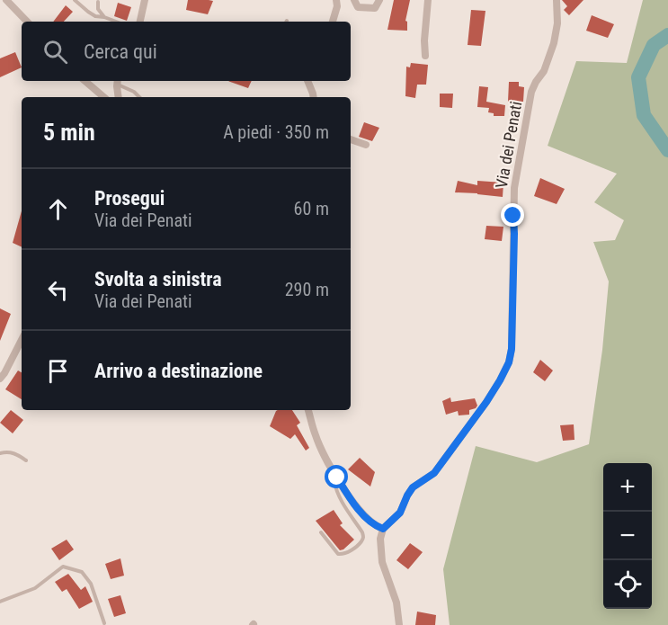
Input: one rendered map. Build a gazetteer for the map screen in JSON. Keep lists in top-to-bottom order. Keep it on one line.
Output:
{"streets":{"street":["Via dei Penati"]},"page":{"search":"Cerca qui","heading":["5 min","A piedi · 350 m"],"list":[["Prosegui","Via dei Penati","60 m"],["Svolta a sinistra","Via dei Penati","290 m"],"Arrivo a destinazione"],"map_buttons":["+","−"]}}
